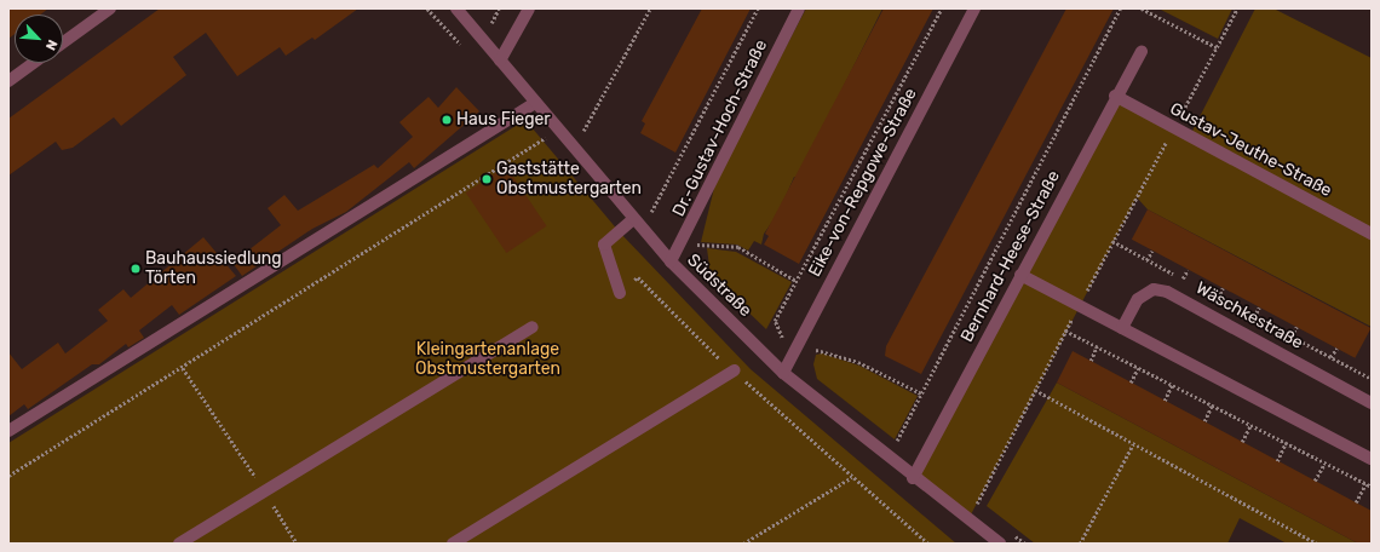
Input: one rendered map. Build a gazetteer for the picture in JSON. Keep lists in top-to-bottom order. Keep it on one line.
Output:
{"streets":{"street":["Dr.-Gustav-Hoch-Straße","Gustav-Jeuthe-Straße","Eike-von-Repgowe-Straße","Bernhard-Heese-Straße","Südstraße","Wäschkestraße"]},"crossings":[["Dr.-Gustav-Hoch-Straße","Südstraße"],["Gustav-Jeuthe-Straße","Bernhard-Heese-Straße"],["Eike-von-Repgowe-Straße","Südstraße"],["Bernhard-Heese-Straße","Südstraße"]],"parks":["Kleingartenanlage Obstmustergarten"],"places":["Haus Fieger","Gaststätte Obstmustergarten","Bauhaussiedlung Törten"],"north":"bottom right"}
